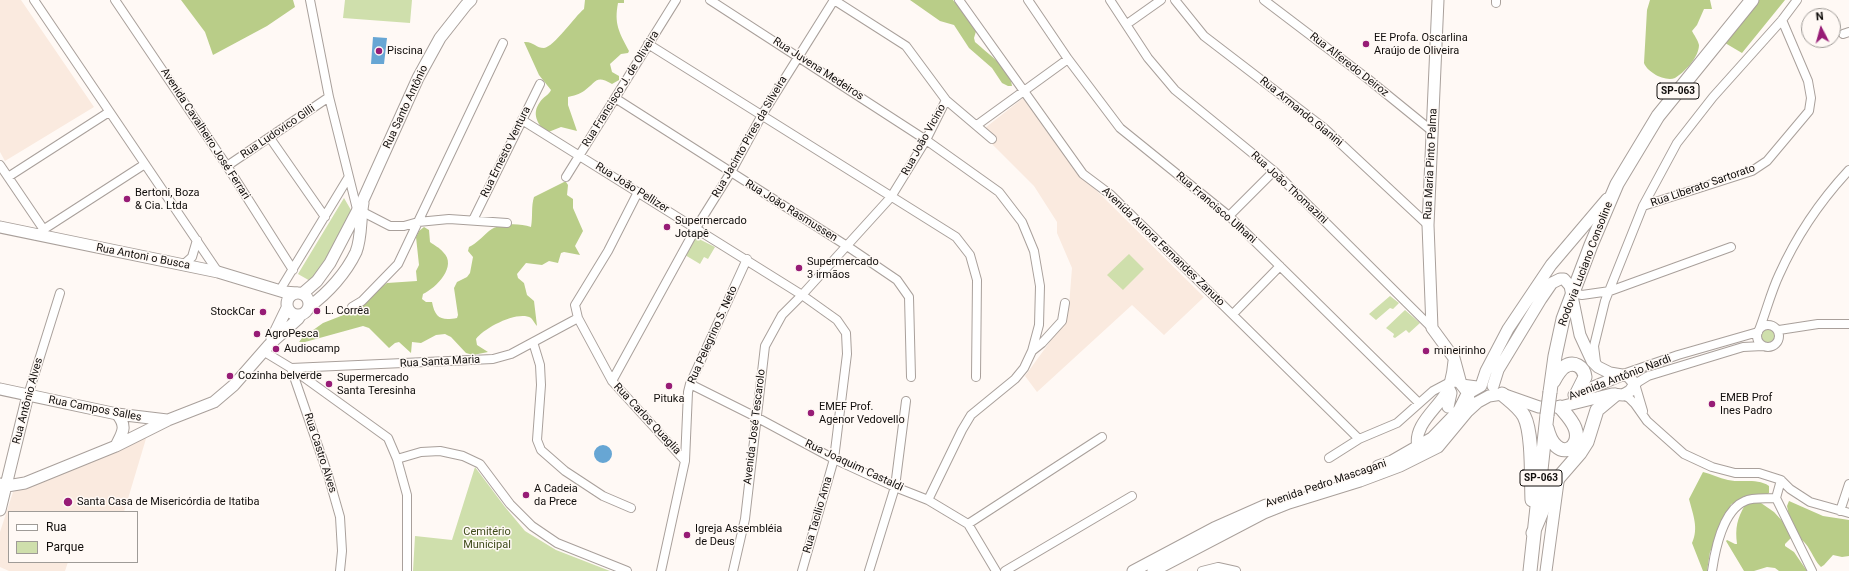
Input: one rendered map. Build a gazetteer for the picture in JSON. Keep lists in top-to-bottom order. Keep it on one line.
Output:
{"streets":{"main road":["SP-063","Rua Santo Antônio","Rua Maria Pinto Palma","Rua João Thomazini","Rua Antoni o Busca","Rodovia Luciano Consoline","Avenida Antônio Nardi","Rua Antônio Alves","Rua Campos Salles","Avenida Pedro Mascagani"],"street":["Rua Alferedo Deiroz","Rua Juvena Medeiros","Rua Francisco J. de Oliveira","Rua Armando Gianini","Rua Ludovico Gilli","Avenida Cavalheiro José Ferrari","Rua Jacinto Pires da Silveira","Rua João Vicino","Rua Ernesto Ventura","Rua Liberato Sartorato","Rua João Pellizer","Rua Francisco Ulhani","Rua João Rasmussen","Avenida Aurora Fernandes Zanuto","Rua Pelegrino S. Neto","Rua Santa Maria","Rua Carlos Quaglia","Avenida José Tescarolo","Rua Castro Alves","Rua Joaquim Castaldi","Rua Tacilio Ama"]},"crossings":[["Rua Alferedo Deiroz","Rua Maria Pinto Palma"],["Rua Juvena Medeiros","Rua Jacinto Pires da Silveira"],["Rua Juvena Medeiros","Rua João Vicino"],["Rua Francisco J. de Oliveira","Rua João Pellizer"],["Rua Francisco J. de Oliveira","Rua João Rasmussen"],["Rua Santo Antônio","Rua Antoni o Busca"],["Rua Santo Antônio","Rua Antônio Alves"],["Rua Santo Antônio","Rua Campos Salles"],["Rua Armando Gianini","Rua Maria Pinto Palma"],["Rua Ludovico Gilli","Avenida Cavalheiro José Ferrari"],["Rua Jacinto Pires da Silveira","Rua João Vicino"],["Rua Jacinto Pires da Silveira","Rua João Pellizer"],["Rua Jacinto Pires da Silveira","Rua João Rasmussen"],["Rua Jacinto Pires da Silveira","Rua Carlos Quaglia"],["Rua João Vicino","Rua João Pellizer"],["Rua João Vicino","Rua João Rasmussen"],["Rua João Vicino","Avenida José Tescarolo"],["Rua João Vicino","Rua Tacilio Ama"],["Rua Ernesto Ventura","Rua João Pellizer"],["Rua Maria Pinto Palma","Rua João Thomazini"],["Rua João Pellizer","Rua Pelegrino S. Neto"],["Rua João Pellizer","Rua Carlos Quaglia"],["Rua João Pellizer","Avenida José Tescarolo"],["Rua João Pellizer","Rua Tacilio Ama"],["Rua Pelegrino S. Neto","Rua Carlos Quaglia"],["Rua Pelegrino S. Neto","Rua Joaquim Castaldi"],["Rua Santa Maria","Rua Carlos Quaglia"],["Rua Santa Maria","Rua Castro Alves"],["Avenida Antônio Nardi","Avenida Pedro Mascagani"],["Rua Antônio Alves","Rua Campos Salles"],["Avenida José Tescarolo","Rua Joaquim Castaldi"],["Avenida José Tescarolo","Rua Tacilio Ama"],["Rua Joaquim Castaldi","Rua Tacilio Ama"]],"parks":["Cemitério Municipal"],"places":["EE Profa. Oscarlina Araújo de Oliveira","Piscina","Bertoni, Boza & Cia. Ltda","Supermercado Jotapê","Supermercado 3 irmãos","L. Corrêa","StockCar","AgroPesca","Audiocamp","mineirinho","Cozinha belverde","Supermercado Santa Teresinha","Pituka","EMEB Prof Ines Padro","EMEF Prof. Agenor Vedovello","A Cadeia da Prece","Santa Casa de Misericórdia de Itatiba","Igreja Assembléia de Deus"],"legend":["Rua","Parque"],"north":"top"}
